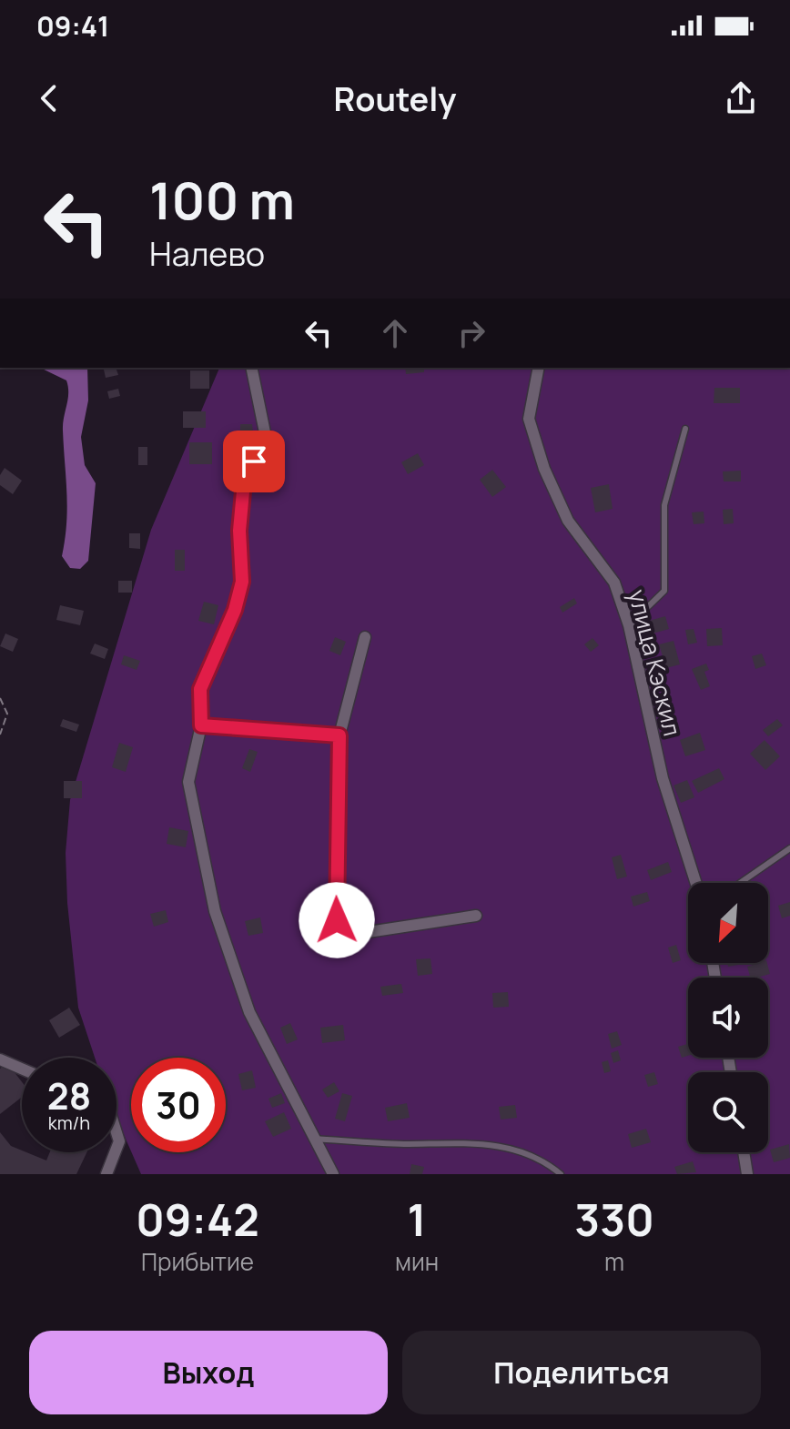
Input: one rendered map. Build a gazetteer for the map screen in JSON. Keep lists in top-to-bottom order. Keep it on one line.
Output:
{"streets":{"street":["улица Кэскил"]},"north":"bottom left","page":{"status":"09:41","header":"Routely","turn":["100 m","Налево"],"speed":"28 km/h","limit":"30","eta":["09:42","Прибытие","1","мин","330","m"],"buttons":["Выход","Поделиться"]}}
